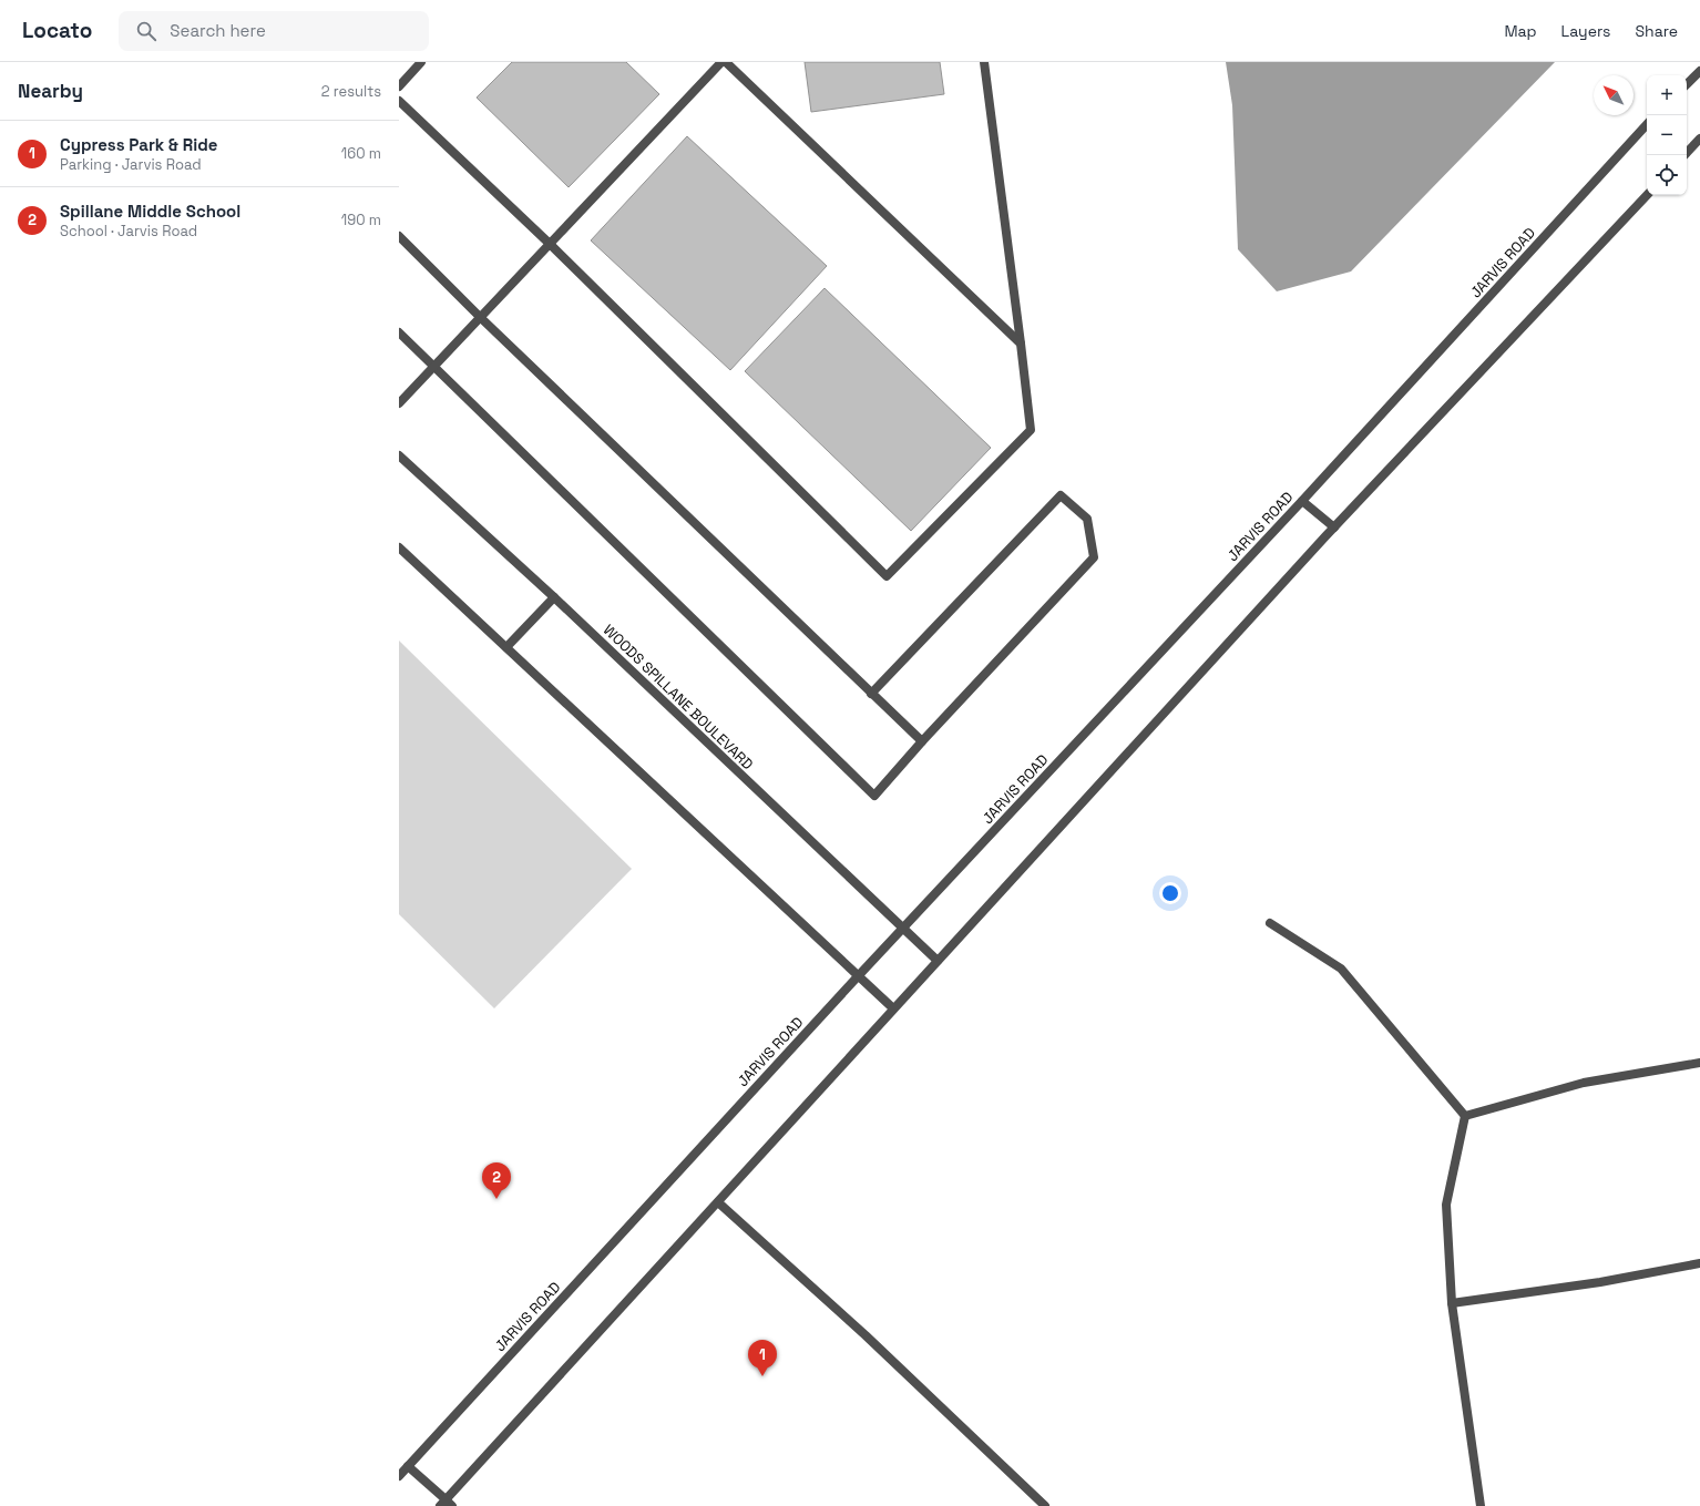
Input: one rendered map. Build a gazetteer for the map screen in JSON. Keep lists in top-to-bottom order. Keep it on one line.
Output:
{"streets":{"street":["JARVIS ROAD","WOODS SPILLANE BOULEVARD"]},"crossings":[["JARVIS ROAD","WOODS SPILLANE BOULEVARD"]],"north":"top left","page":{"header":"Locato","search":"Search here","nav":["Map","Layers","Share"],"heading":["Nearby","2 results"],"map_buttons":["+","−"],"list":[{"mark":"1","name":"Cypress Park & Ride","note":"Parking · Jarvis Road","value":"160 m"},{"mark":"2","name":"Spillane Middle School","note":"School · Jarvis Road","value":"190 m"}],"pins":["2","1"]}}
